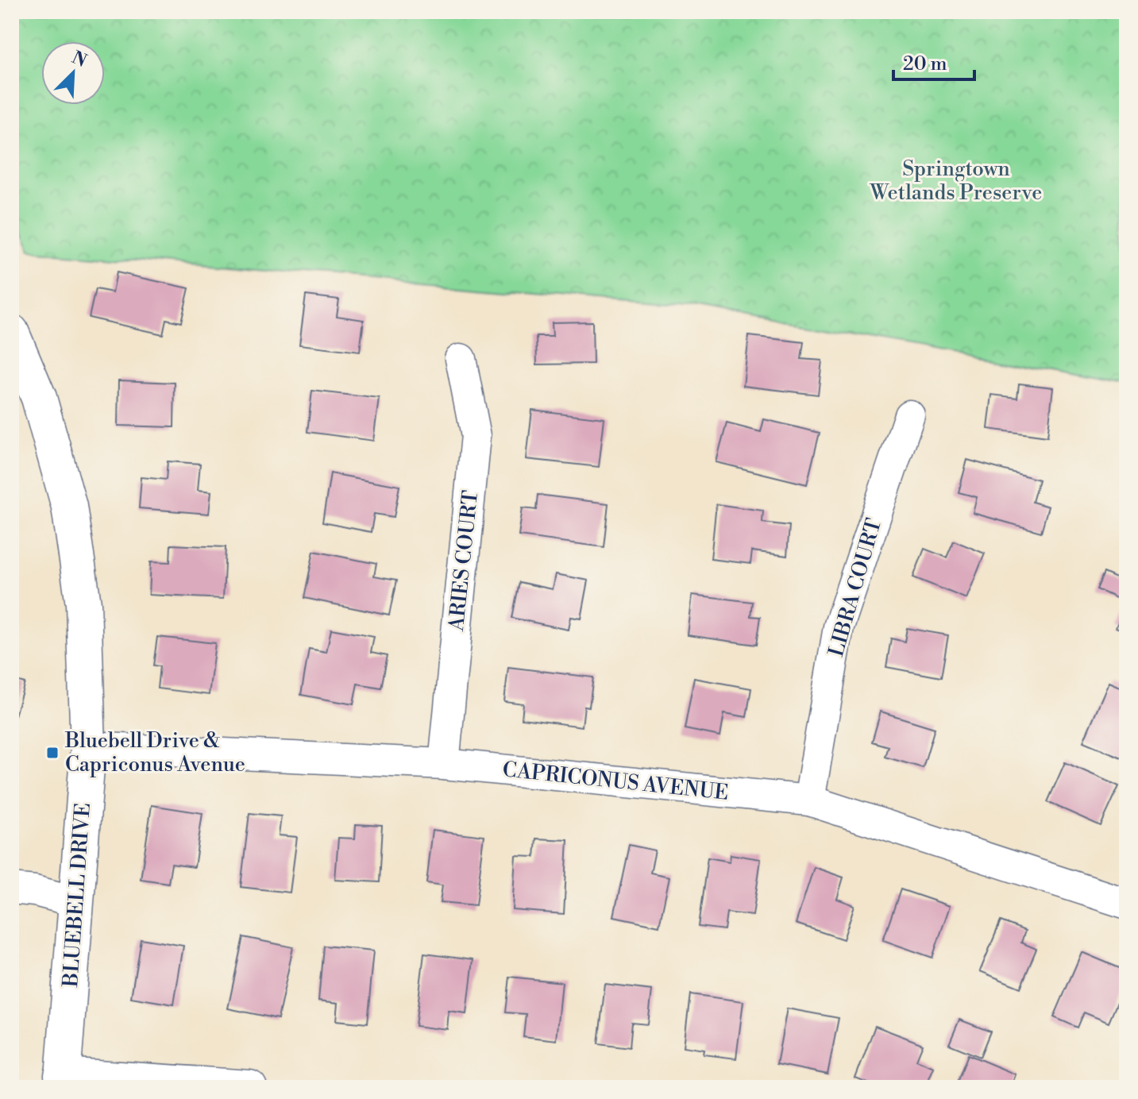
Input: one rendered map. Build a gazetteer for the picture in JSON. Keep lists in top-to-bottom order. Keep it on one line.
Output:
{"streets":{"street":["ARIES COURT","LIBRA COURT","CAPRICONUS AVENUE","BLUEBELL DRIVE"]},"crossings":[["ARIES COURT","CAPRICONUS AVENUE"],["LIBRA COURT","CAPRICONUS AVENUE"],["CAPRICONUS AVENUE","BLUEBELL DRIVE"]],"parks":["Springtown Wetlands Preserve"],"places":{"transit":["Bluebell Drive & Capriconus Avenue"]},"scale_bar":"20 m","north":"top right"}
